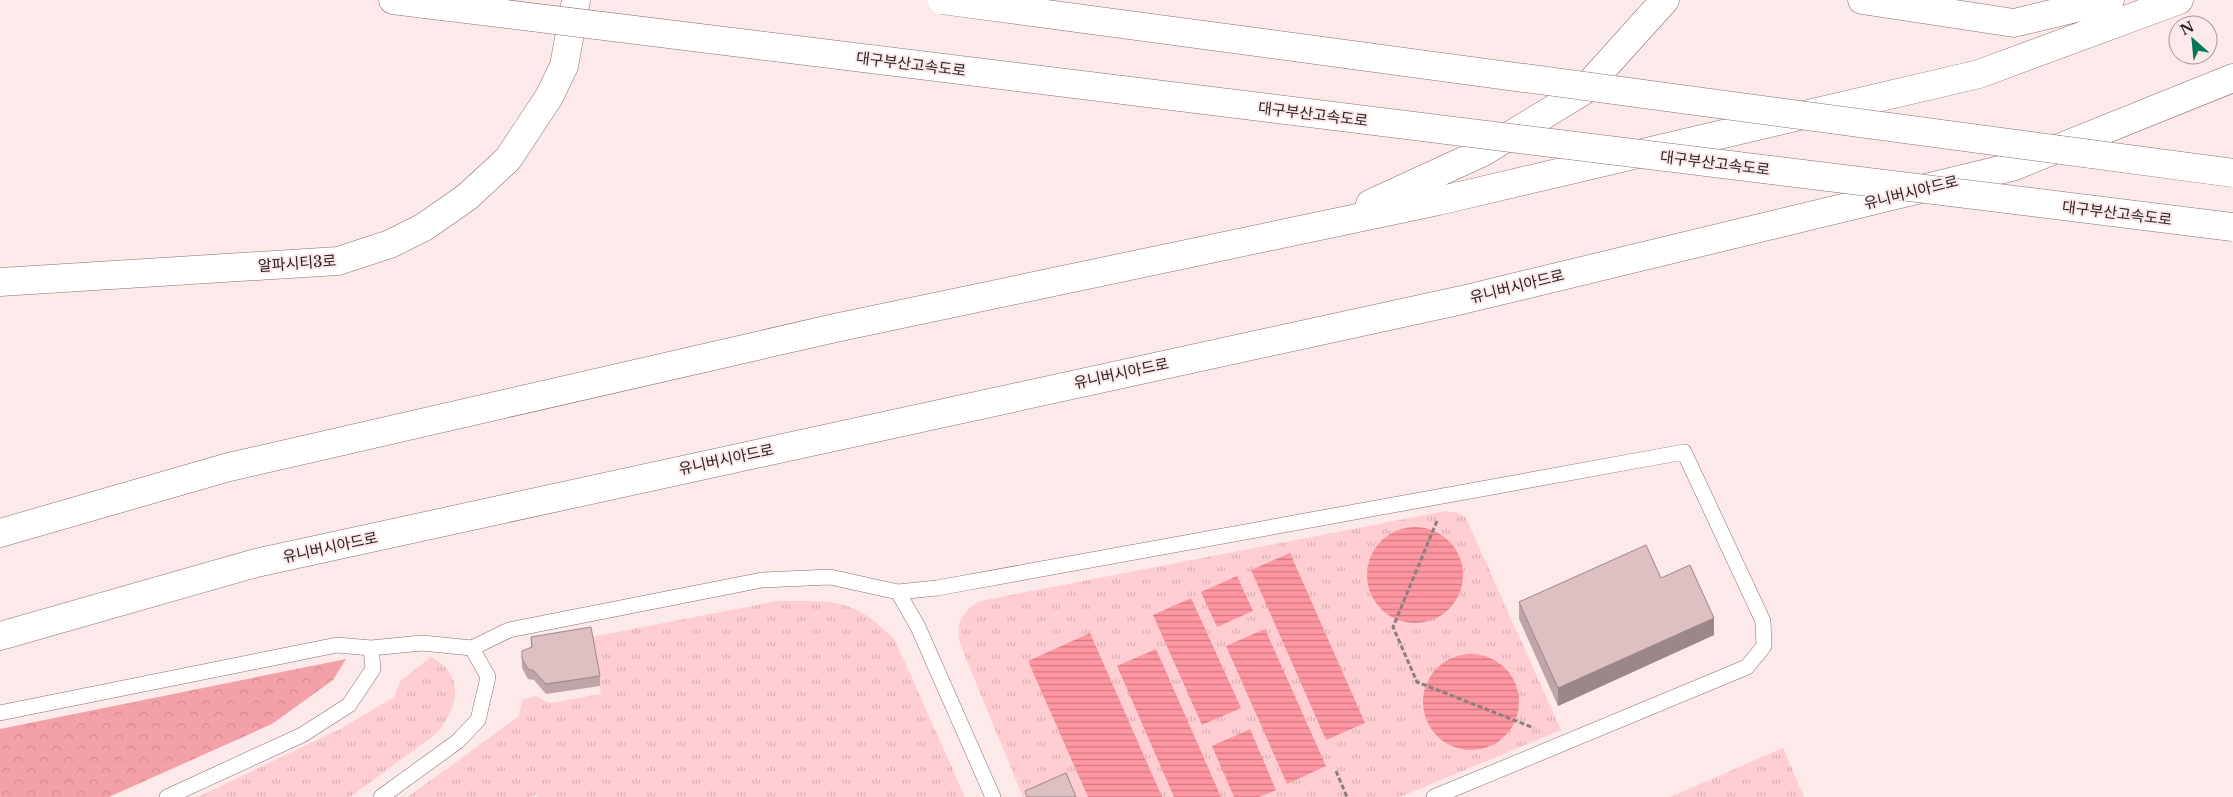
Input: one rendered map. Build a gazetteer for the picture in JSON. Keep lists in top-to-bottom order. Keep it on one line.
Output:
{"streets":{"main road":["대구부산고속도로","유니버시아드로","알파시티3로"]},"north":"top left"}
